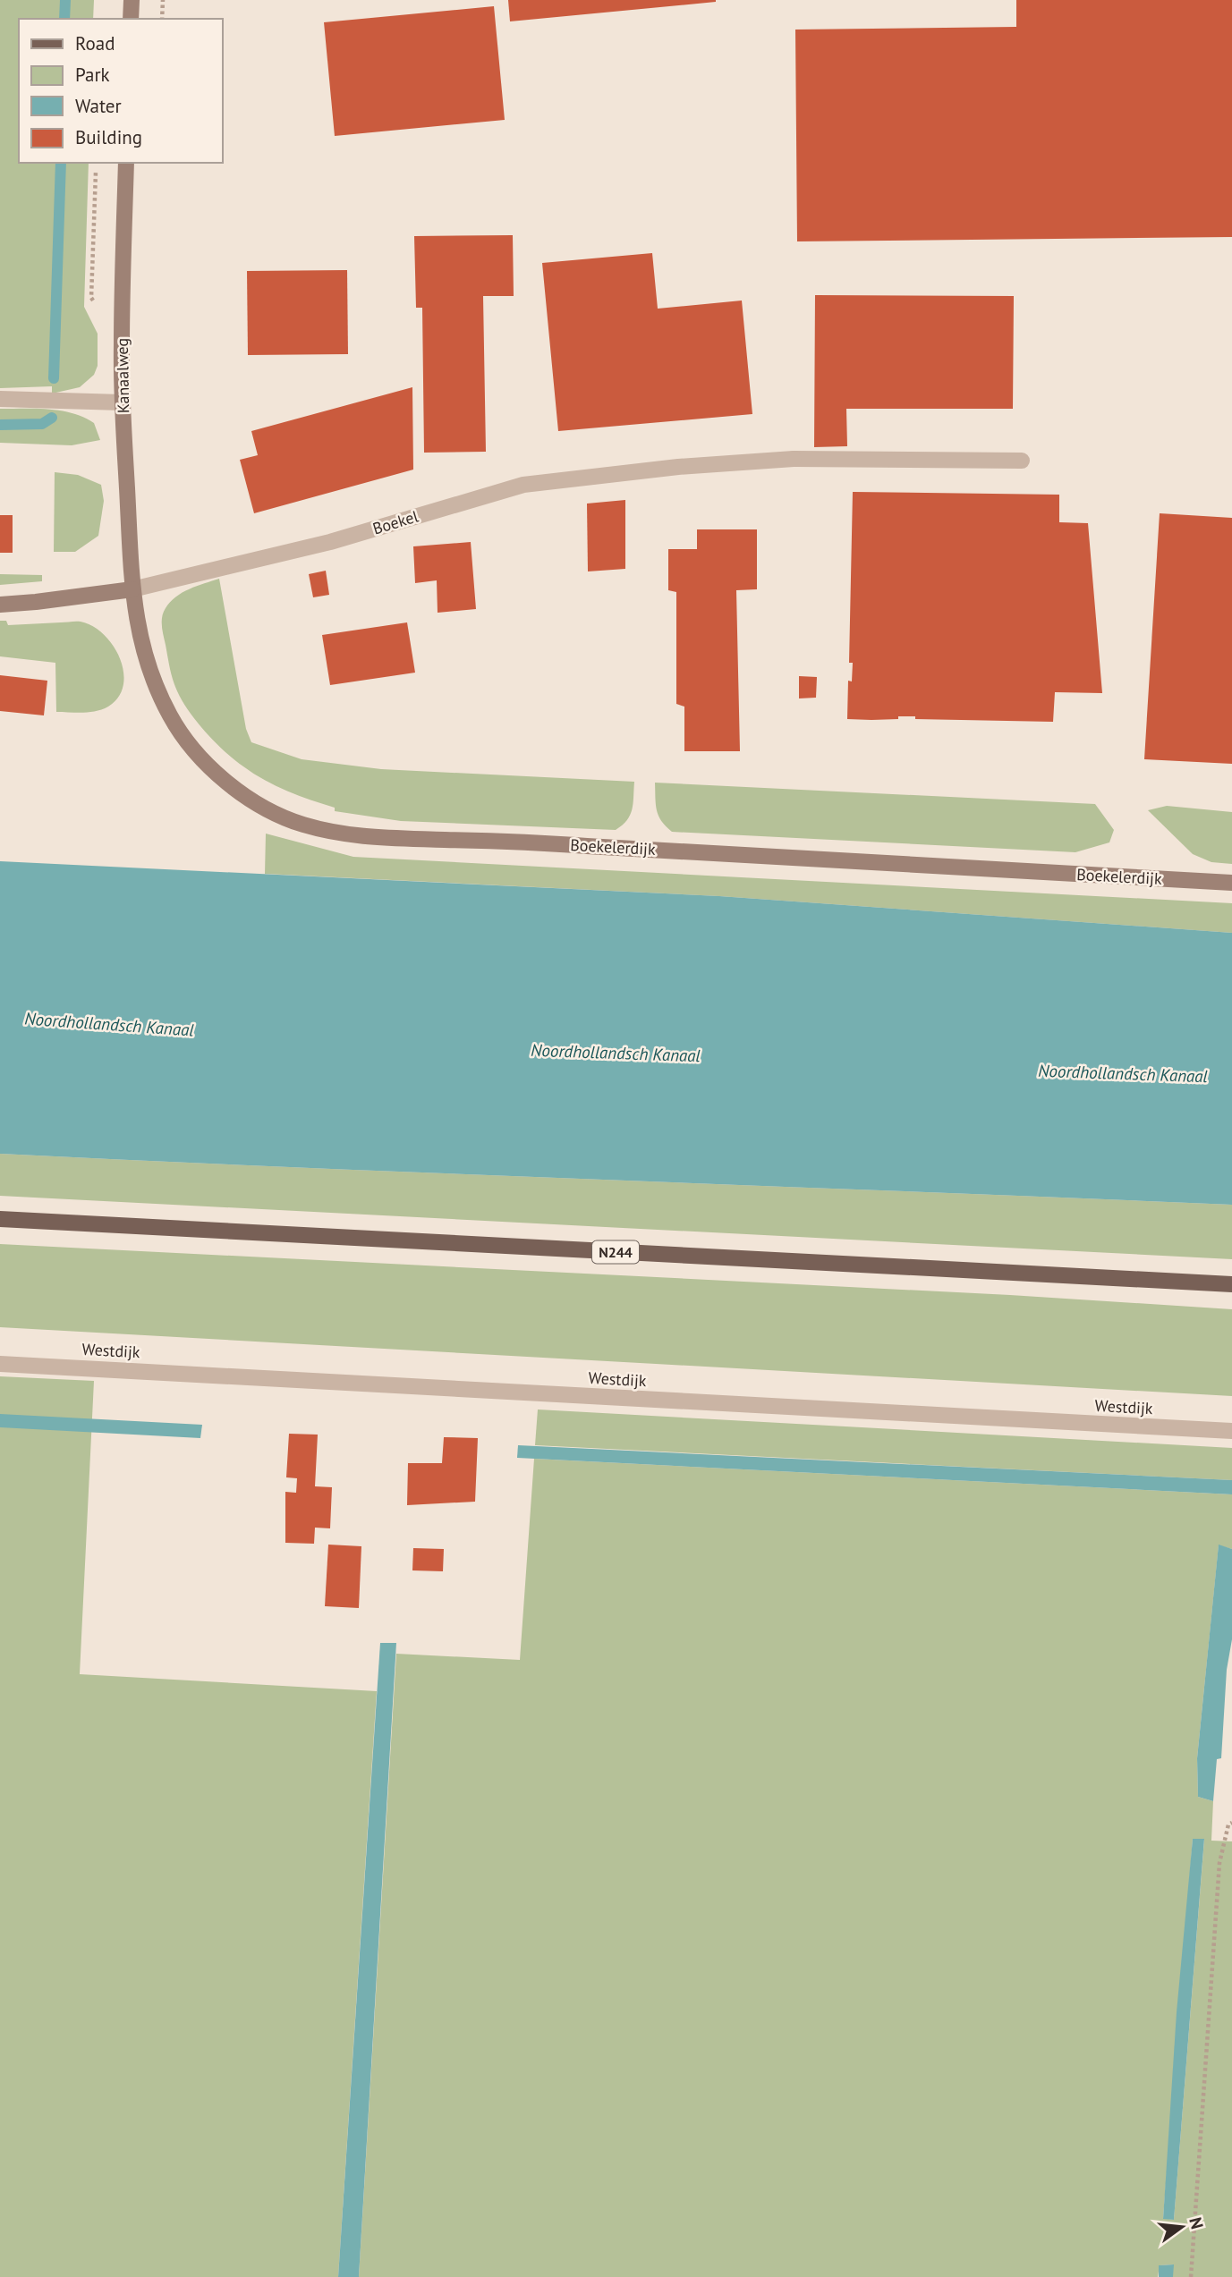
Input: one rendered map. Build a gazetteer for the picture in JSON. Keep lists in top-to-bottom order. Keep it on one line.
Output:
{"streets":{"main road":["N244"],"street":["Kanaalweg","Boekel","Boekelerdijk","Westdijk"]},"crossings":[["Kanaalweg","Boekel"],["Kanaalweg","Boekelerdijk"],["Boekel","Boekelerdijk"]],"water":["Noordhollandsch Kanaal"],"legend":["Road","Park","Water","Building"],"north":"right"}
